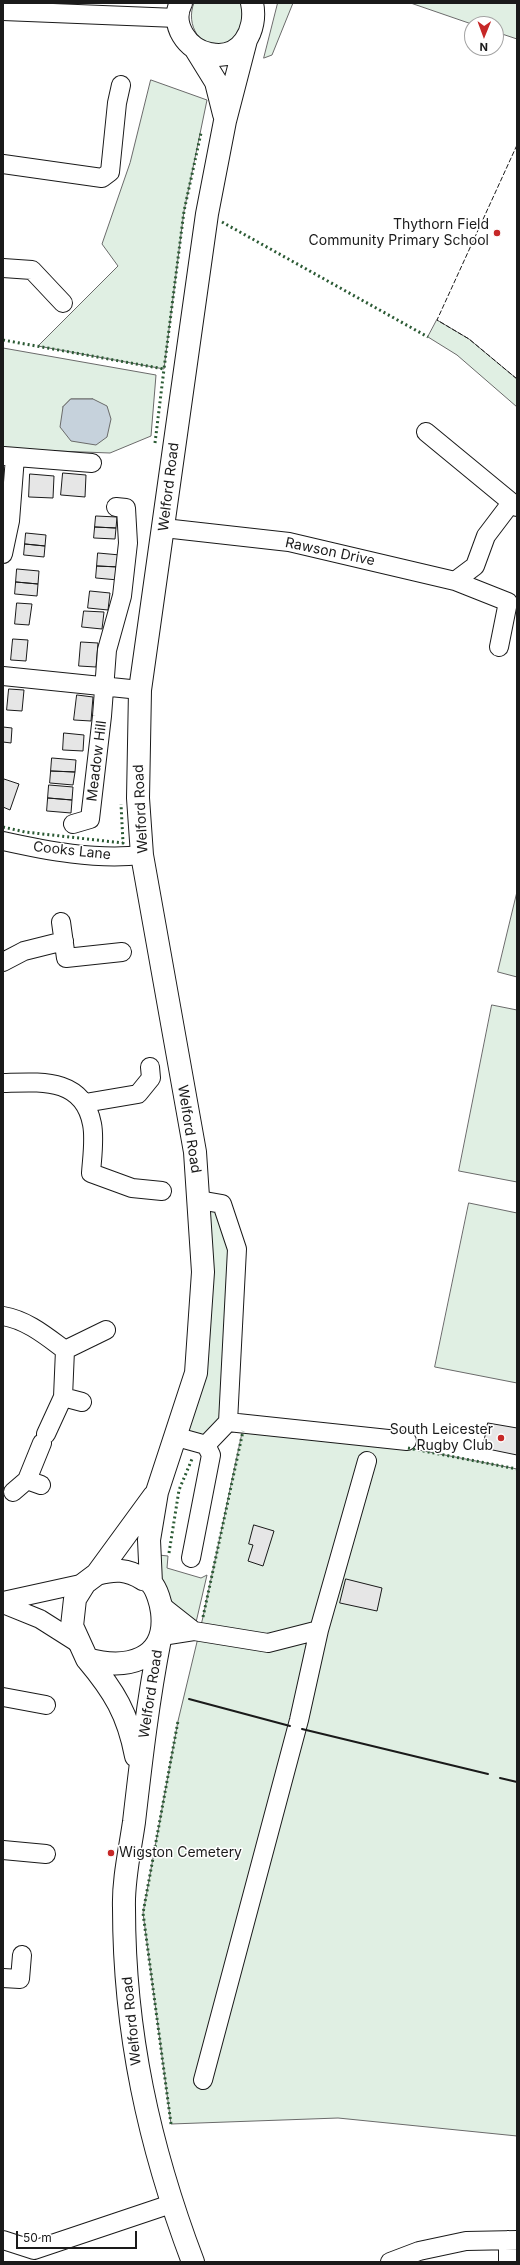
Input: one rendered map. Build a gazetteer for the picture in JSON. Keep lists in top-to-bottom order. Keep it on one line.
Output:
{"streets":{"main road":["Welford Road"],"street":["Rawson Drive","Meadow Hill","Cooks Lane"]},"crossings":[["Welford Road","Rawson Drive"],["Welford Road","Cooks Lane"]],"places":["Thythorn Field Community Primary School","South Leicester Rugby Club","Wigston Cemetery"],"scale_bar":"50 m","north":"bottom"}
